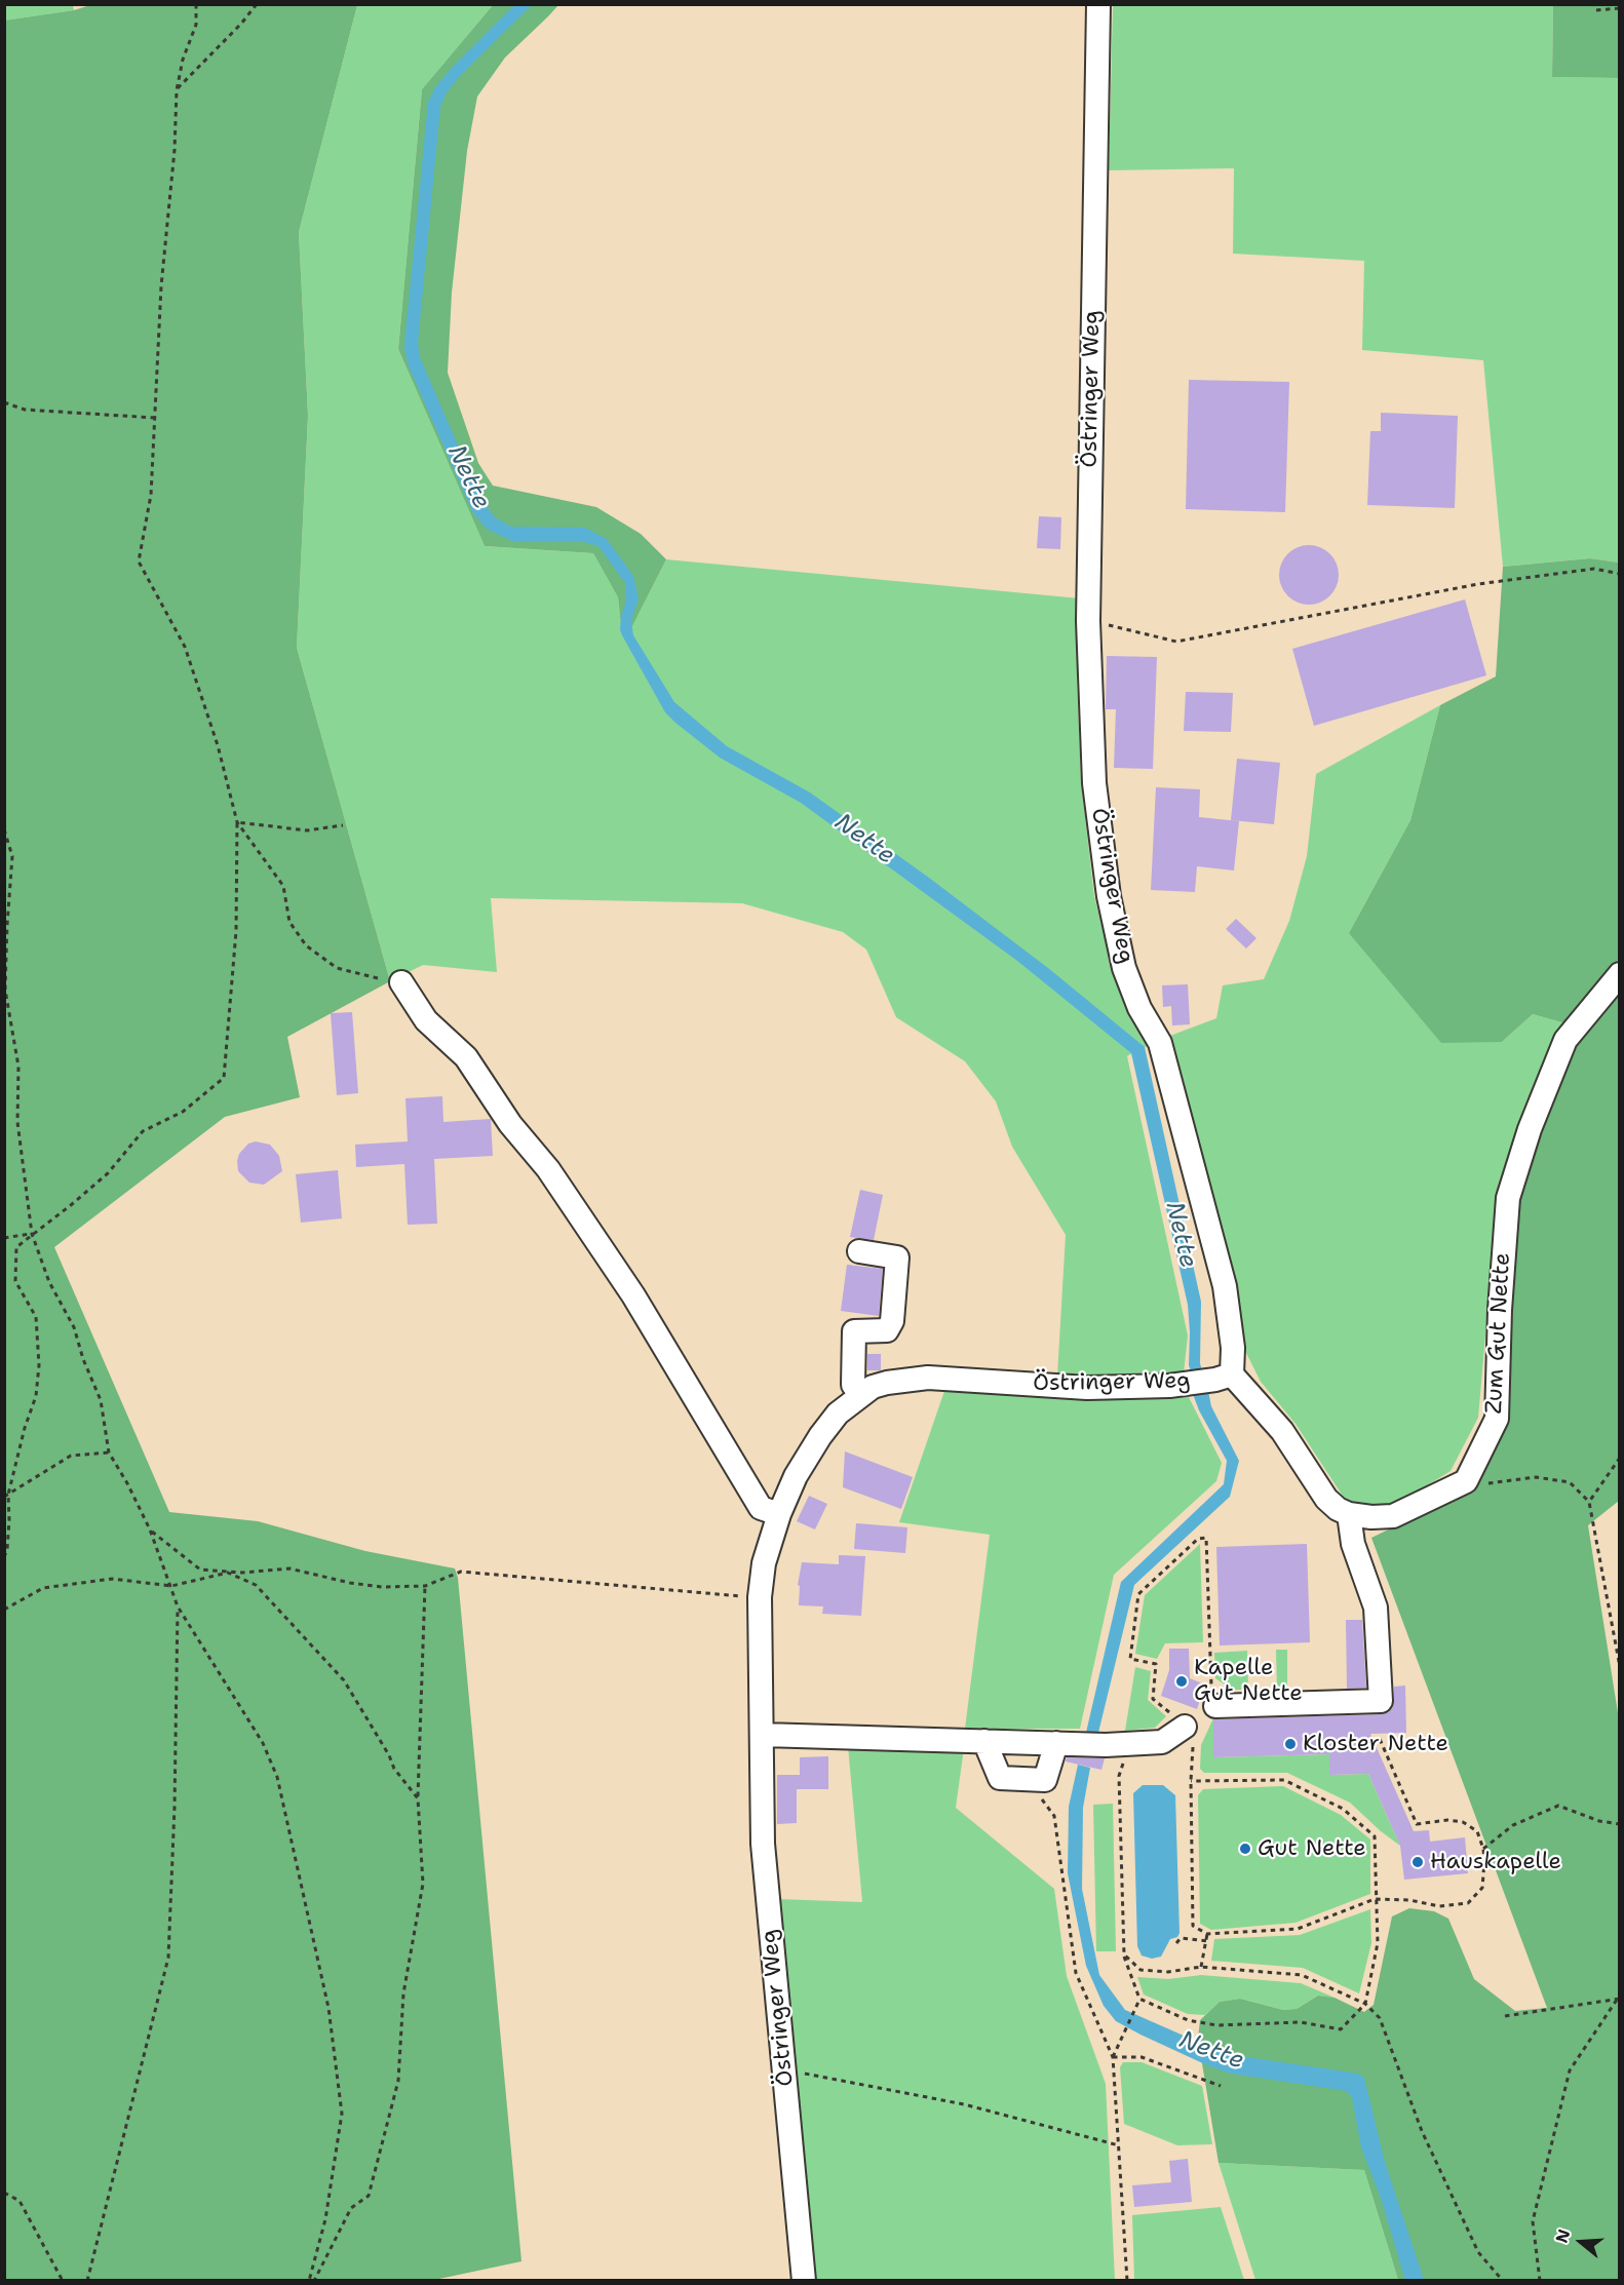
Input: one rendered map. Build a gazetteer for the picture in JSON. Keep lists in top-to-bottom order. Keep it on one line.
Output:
{"streets":{"street":["Östringer Weg","Zum Gut Nette"]},"water":["Nette"],"places":["Kapelle Gut Nette","Kloster Nette","Gut Nette","Hauskapelle"],"north":"left"}
